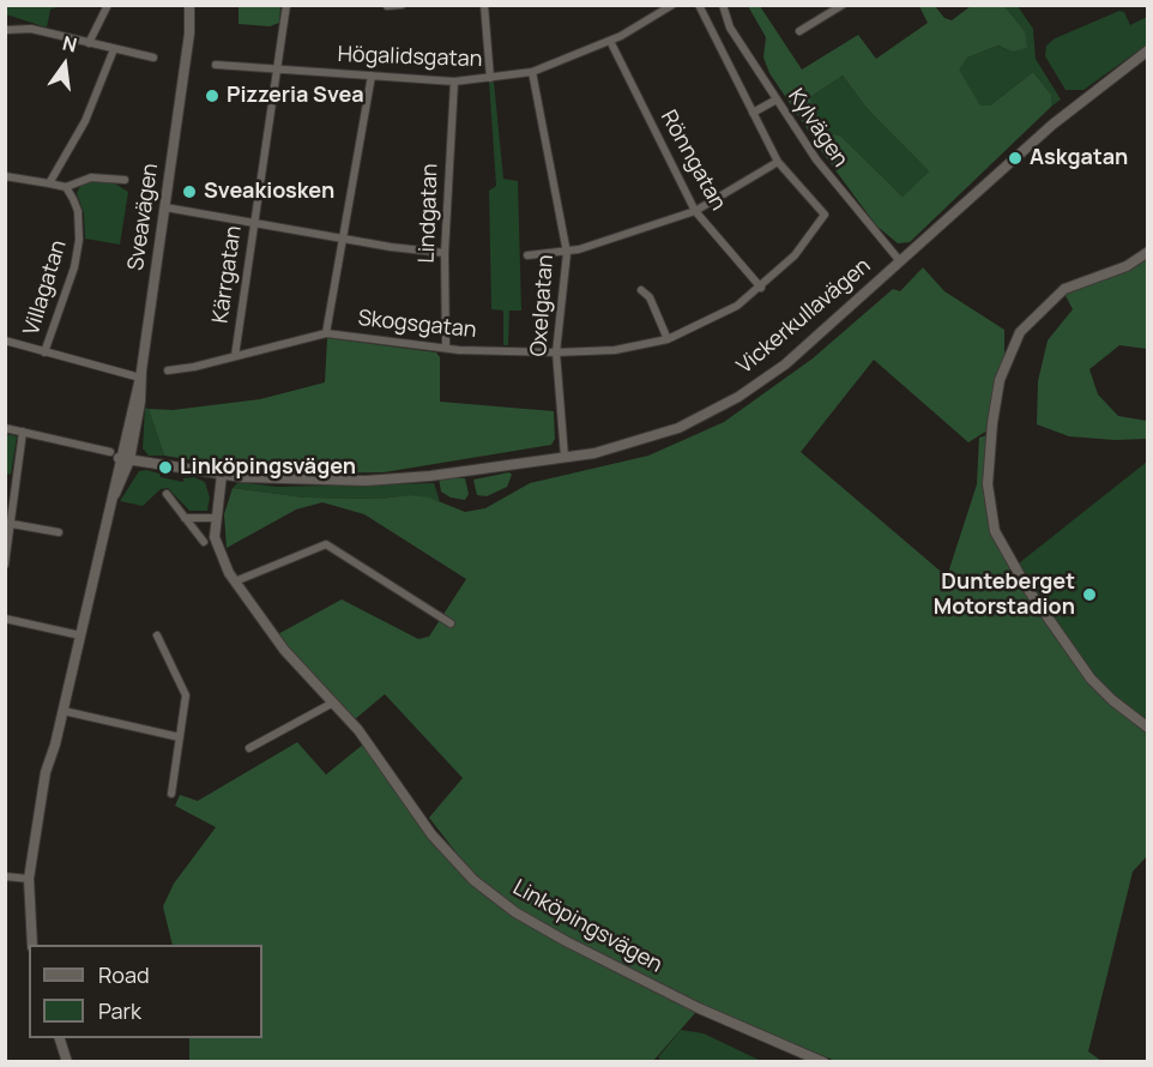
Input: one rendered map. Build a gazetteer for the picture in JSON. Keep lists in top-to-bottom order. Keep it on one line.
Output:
{"streets":{"main road":["Sveavägen","Vickerkullavägen","Linköpingsvägen"],"street":["Högalidsgatan","Kylvägen","Rönngatan","Lindgatan","Kärrgatan","Villagatan","Oxelgatan","Skogsgatan"]},"crossings":[["Högalidsgatan","Rönngatan"],["Högalidsgatan","Lindgatan"],["Högalidsgatan","Kärrgatan"],["Högalidsgatan","Oxelgatan"],["Kylvägen","Vickerkullavägen"],["Rönngatan","Skogsgatan"],["Lindgatan","Skogsgatan"],["Sveavägen","Vickerkullavägen"],["Kärrgatan","Skogsgatan"],["Oxelgatan","Vickerkullavägen"],["Oxelgatan","Skogsgatan"],["Vickerkullavägen","Linköpingsvägen"]],"places":["Pizzeria Svea","Askgatan","Sveakiosken","Linköpingsvägen","Dunteberget Motorstadion"],"legend":["Road","Park"],"north":"top"}
